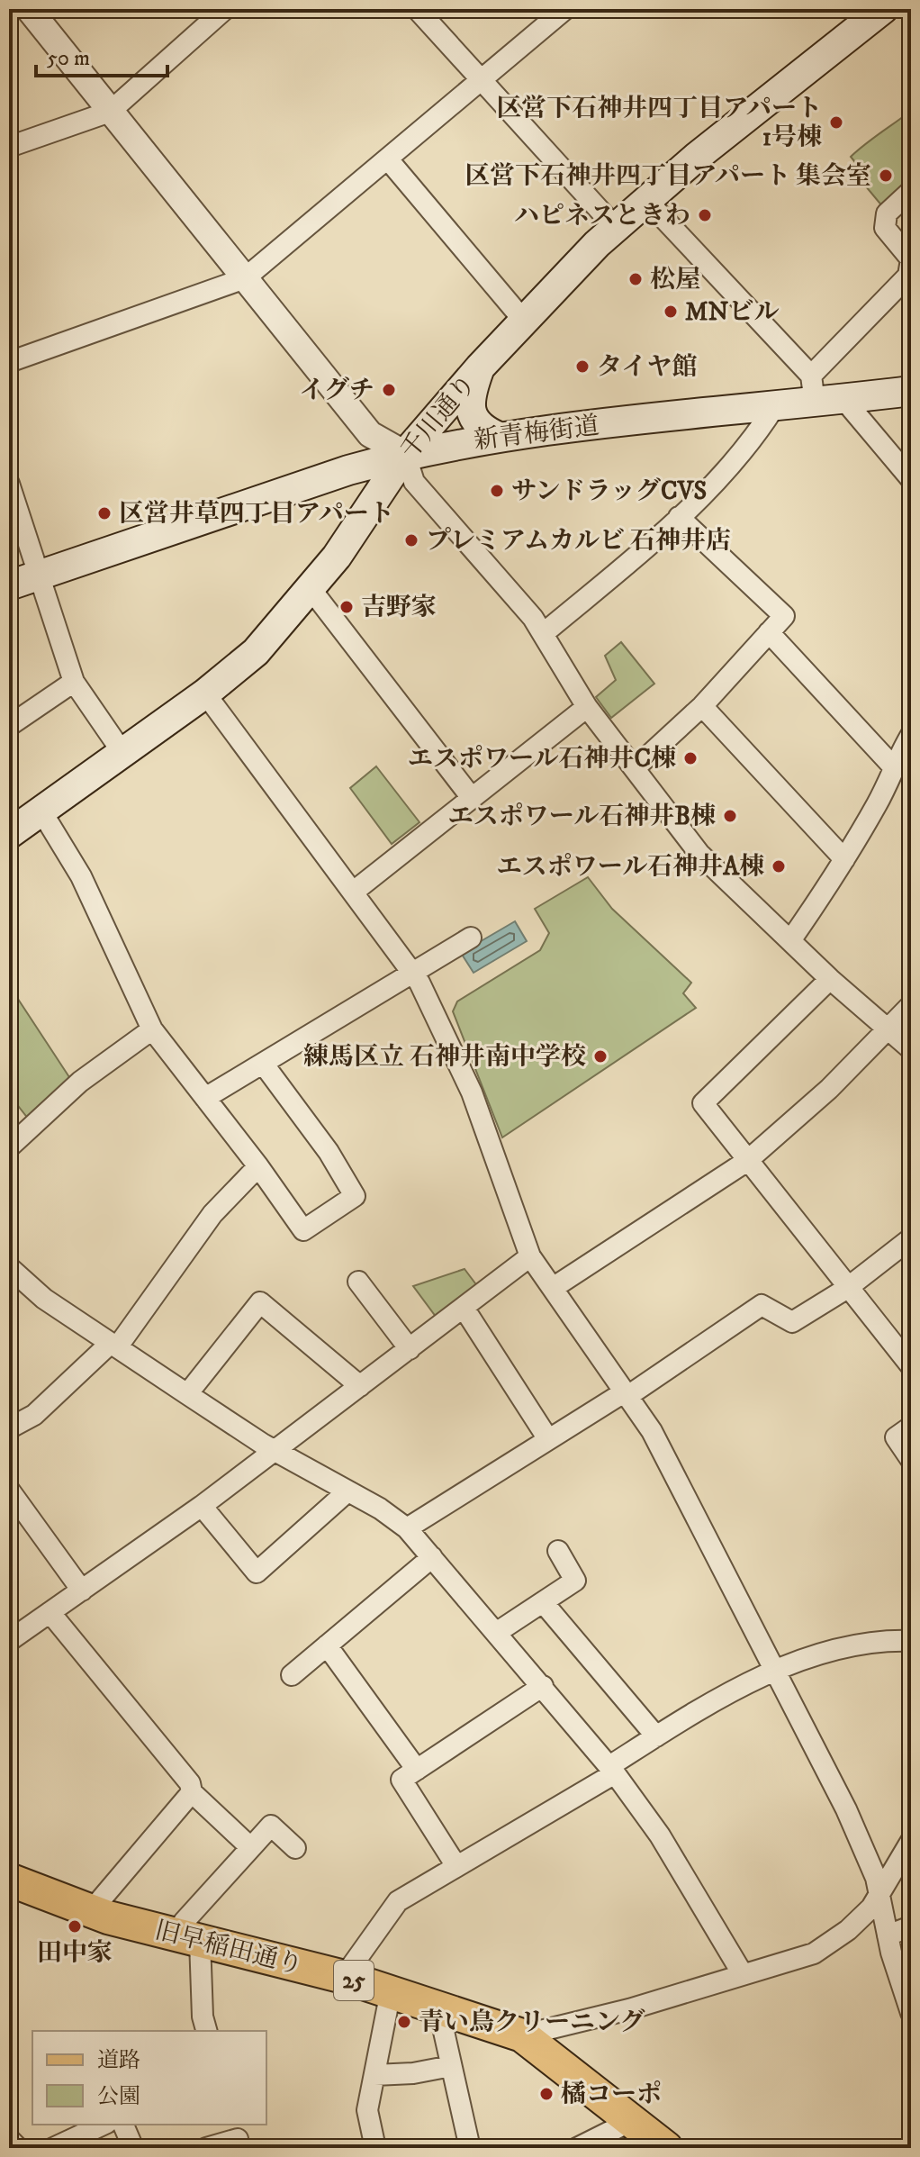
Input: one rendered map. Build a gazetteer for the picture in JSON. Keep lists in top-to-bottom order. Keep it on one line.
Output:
{"streets":{"main road":["千川通り","新青梅街道","旧早稲田通り","25"]},"crossings":[["千川通り","新青梅街道"]],"places":["区営下石神井四丁目アパート 1号棟","区営下石神井四丁目アパート 集会室","ハピネスときわ","松屋","MNビル","タイヤ館","イグチ","サンドラッグCVS","区営井草四丁目アパート","プレミアムカルビ 石神井店","吉野家","エスポワール石神井C棟","エスポワール石神井B棟","エスポワール石神井A棟","練馬区立 石神井南中学校","田中家","青い鳥クリーニング","橘コーポ"],"legend":["道路","公園"],"scale_bar":"50 m"}
